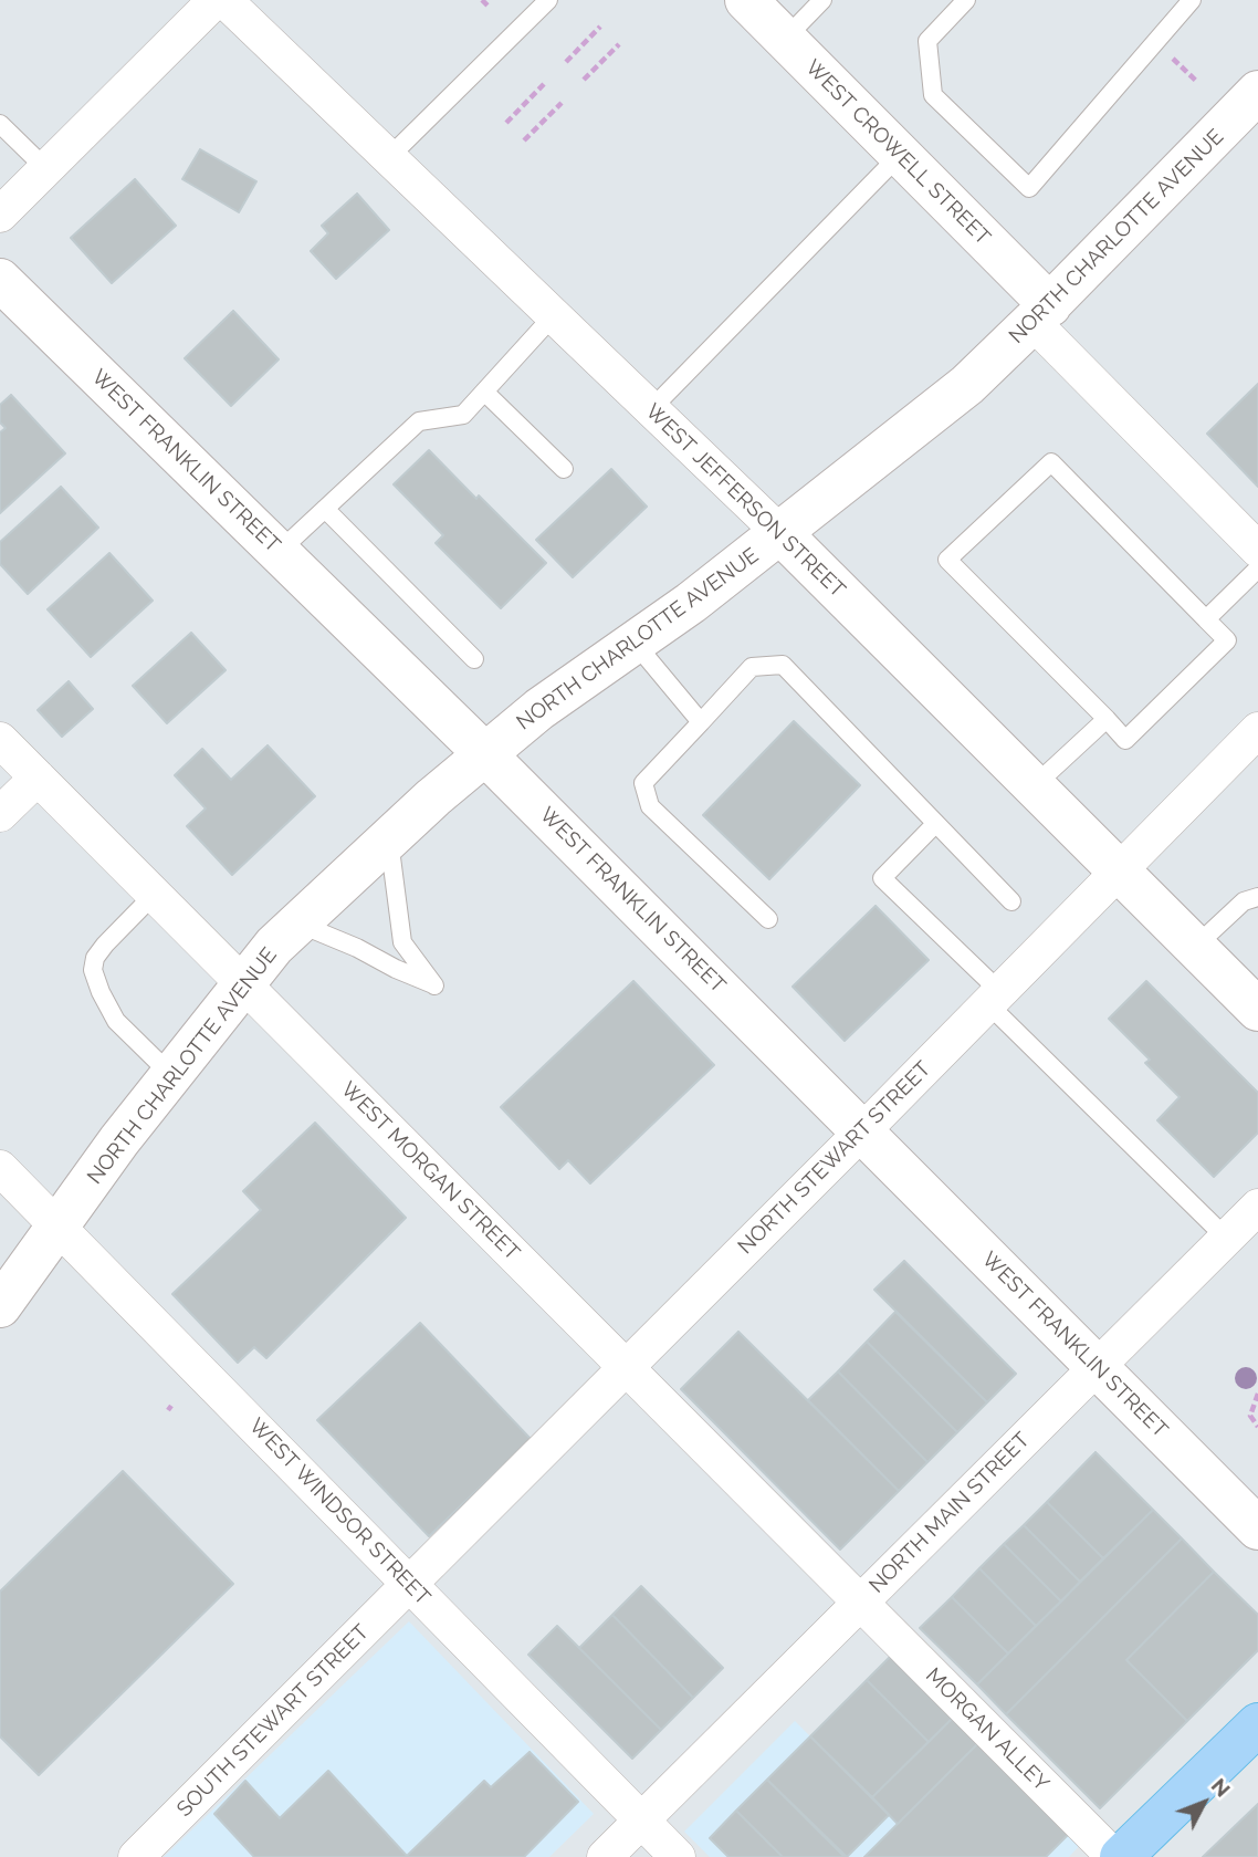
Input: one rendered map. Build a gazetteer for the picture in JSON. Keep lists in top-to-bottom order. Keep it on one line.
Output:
{"streets":{"main road":["WEST CROWELL STREET","NORTH CHARLOTTE AVENUE","WEST FRANKLIN STREET","WEST JEFFERSON STREET"],"street":["NORTH STEWART STREET","WEST MORGAN STREET","WEST WINDSOR STREET","NORTH MAIN STREET","SOUTH STEWART STREET","MORGAN ALLEY"]},"crossings":[["WEST CROWELL STREET","NORTH CHARLOTTE AVENUE"],["NORTH CHARLOTTE AVENUE","WEST FRANKLIN STREET"],["NORTH CHARLOTTE AVENUE","WEST JEFFERSON STREET"],["NORTH CHARLOTTE AVENUE","WEST MORGAN STREET"],["NORTH CHARLOTTE AVENUE","WEST WINDSOR STREET"],["WEST FRANKLIN STREET","NORTH STEWART STREET"],["WEST FRANKLIN STREET","NORTH MAIN STREET"],["WEST JEFFERSON STREET","NORTH STEWART STREET"],["NORTH STEWART STREET","WEST MORGAN STREET"],["NORTH STEWART STREET","WEST WINDSOR STREET"],["NORTH STEWART STREET","SOUTH STEWART STREET"],["WEST MORGAN STREET","NORTH MAIN STREET"],["WEST MORGAN STREET","MORGAN ALLEY"],["WEST WINDSOR STREET","NORTH MAIN STREET"],["WEST WINDSOR STREET","SOUTH STEWART STREET"],["NORTH MAIN STREET","MORGAN ALLEY"]],"north":"top right"}
